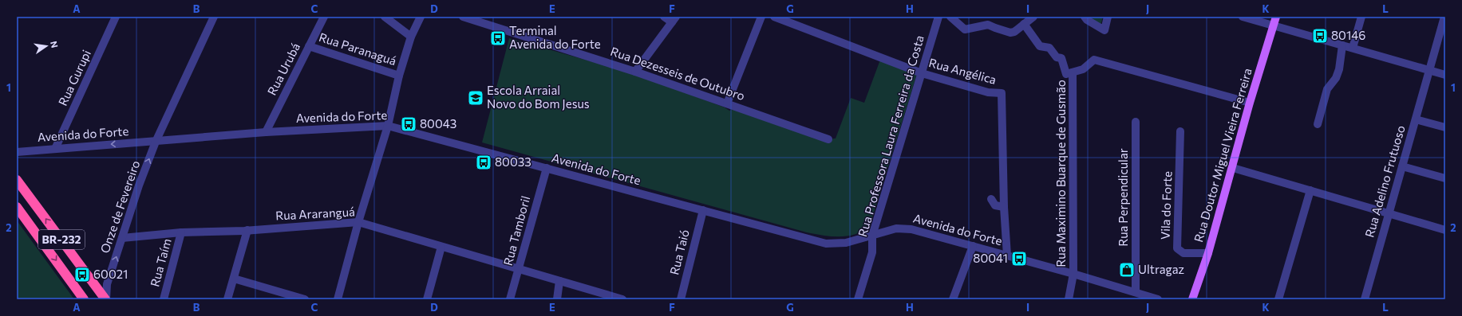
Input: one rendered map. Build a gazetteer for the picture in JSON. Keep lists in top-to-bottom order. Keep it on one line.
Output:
{"streets":{"highway":["BR-232"],"main road":["Rua Doutor Miguel Vieira Ferreira"],"street":["Rua Paranaguá","Rua Urubá","Rua Angélica","Rua Dezesseis de Outubro","Rua Gurupi","Avenida do Forte","Rua Professora Laura Ferreira da Costa","Rua Maximino Buarque de Gusmão","Rua Adelino Frutuoso","Rua Perpendicular","Vila do Forte","Onze de Fevereiro","Rua Araranguá","Rua Tamboril","Rua Taió","Rua Taím"]},"crossings":[["Rua Paranaguá","Rua Urubá"],["Rua Urubá","Avenida do Forte"],["Rua Angélica","Rua Professora Laura Ferreira da Costa"],["Rua Gurupi","Avenida do Forte"],["Avenida do Forte","Rua Professora Laura Ferreira da Costa"],["Avenida do Forte","Rua Maximino Buarque de Gusmão"],["Avenida do Forte","Rua Perpendicular"],["Avenida do Forte","Onze de Fevereiro"],["Avenida do Forte","Rua Tamboril"],["Avenida do Forte","Rua Taió"],["Rua Doutor Miguel Vieira Ferreira","Vila do Forte"],["Onze de Fevereiro","Rua Araranguá"],["Onze de Fevereiro","BR-232"],["Rua Araranguá","Rua Tamboril"],["Rua Araranguá","Rua Taím"]],"one_way":["Onze de Fevereiro"],"places":{"bus stop":["80146","Terminal Avenida do Forte","80043","80033","80041","60021"],"school or university":["Escola Arraial Novo do Bom Jesus"],"shop":["Ultragaz"]},"north":"right","grid":{"columns":["A","B","C","D","E","F","G","H","I","J","K","L"],"rows":["1","2"]}}
